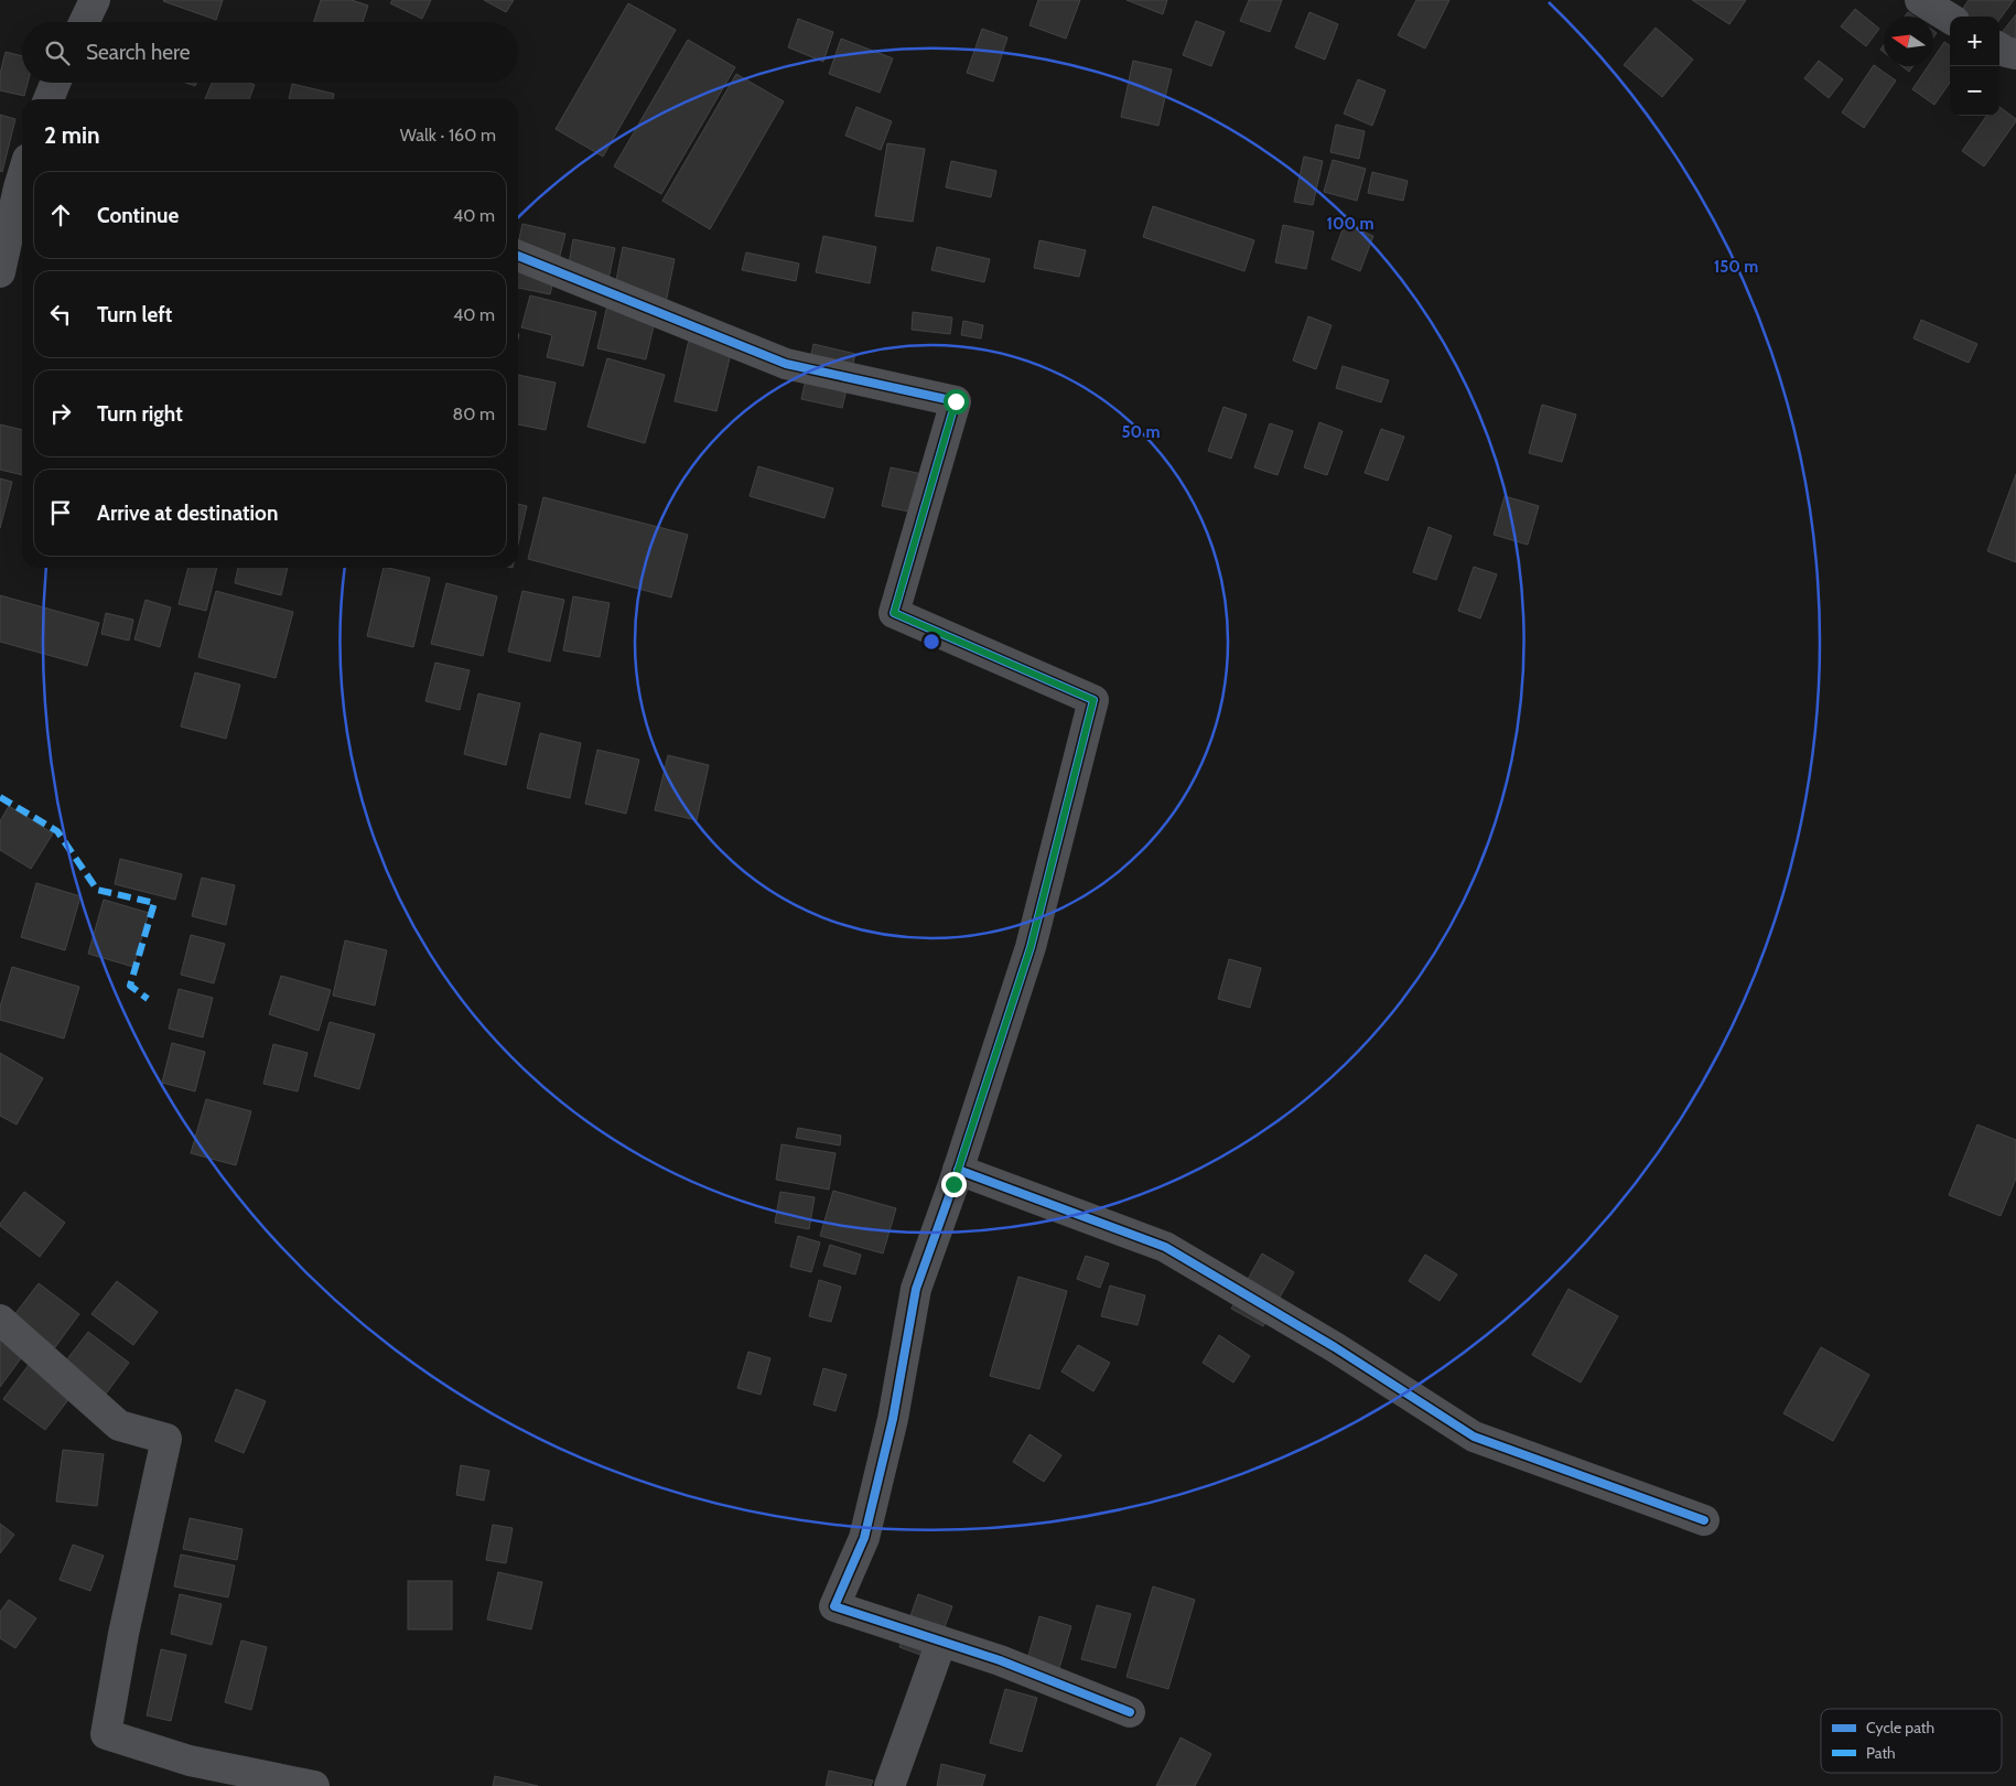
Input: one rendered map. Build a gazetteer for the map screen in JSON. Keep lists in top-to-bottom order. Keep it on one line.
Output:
{"legend":["Cycle path","Path"],"north":"left","page":{"map_buttons":["+","−"],"search":"Search here","heading":["2 min","Walk · 160 m"],"list":[["Continue","40 m"],["Turn left","40 m"],["Turn right","80 m"],"Arrive at destination"]},"rings":["100 m","150 m","50 m"]}
